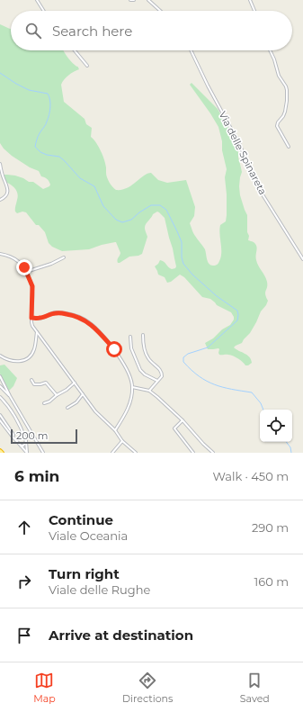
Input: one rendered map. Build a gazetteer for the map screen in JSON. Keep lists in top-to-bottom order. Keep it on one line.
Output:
{"streets":{"street":["Via delle Spinareta"]},"scale_bar":"200 m","page":{"search":"Search here","scale":"200 m","heading":["6 min","Walk · 450 m"],"list":[["Continue","Viale Oceania","290 m"],["Turn right","Viale delle Rughe","160 m"],"Arrive at destination"],"nav":["Map","Directions","Saved"]}}
